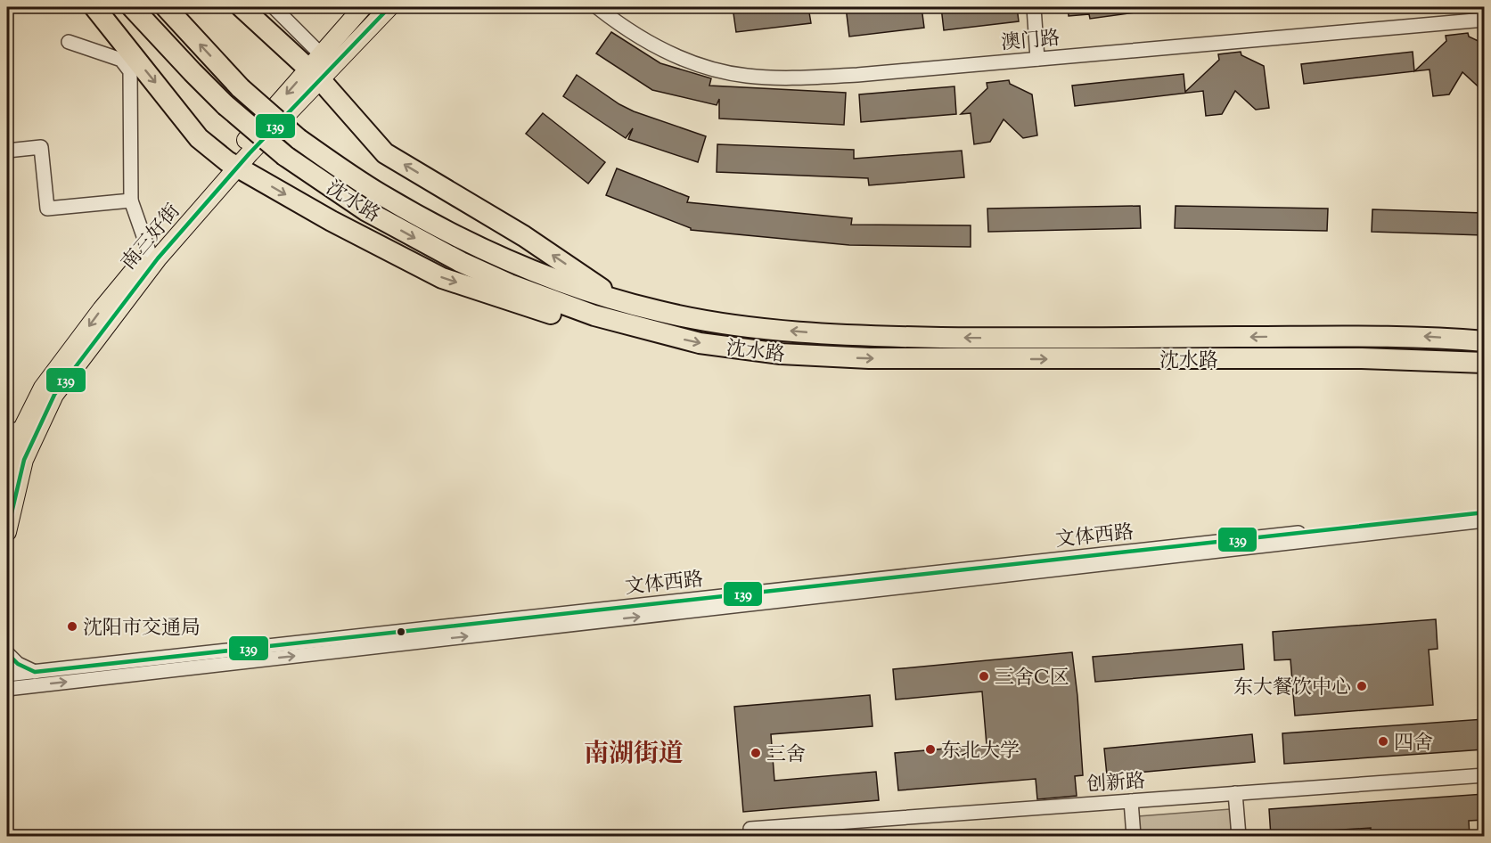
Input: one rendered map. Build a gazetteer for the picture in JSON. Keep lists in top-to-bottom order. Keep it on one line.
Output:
{"streets":{"highway":["沈水路"],"main road":["南三好街"],"street":["澳门路","文体西路","创新路"]},"districts":["南湖街道"],"places":["沈阳市交通局","三舍C区","东大餐饮中心","四舍","东北大学","三舍"],"lines":["transit line 139"]}
